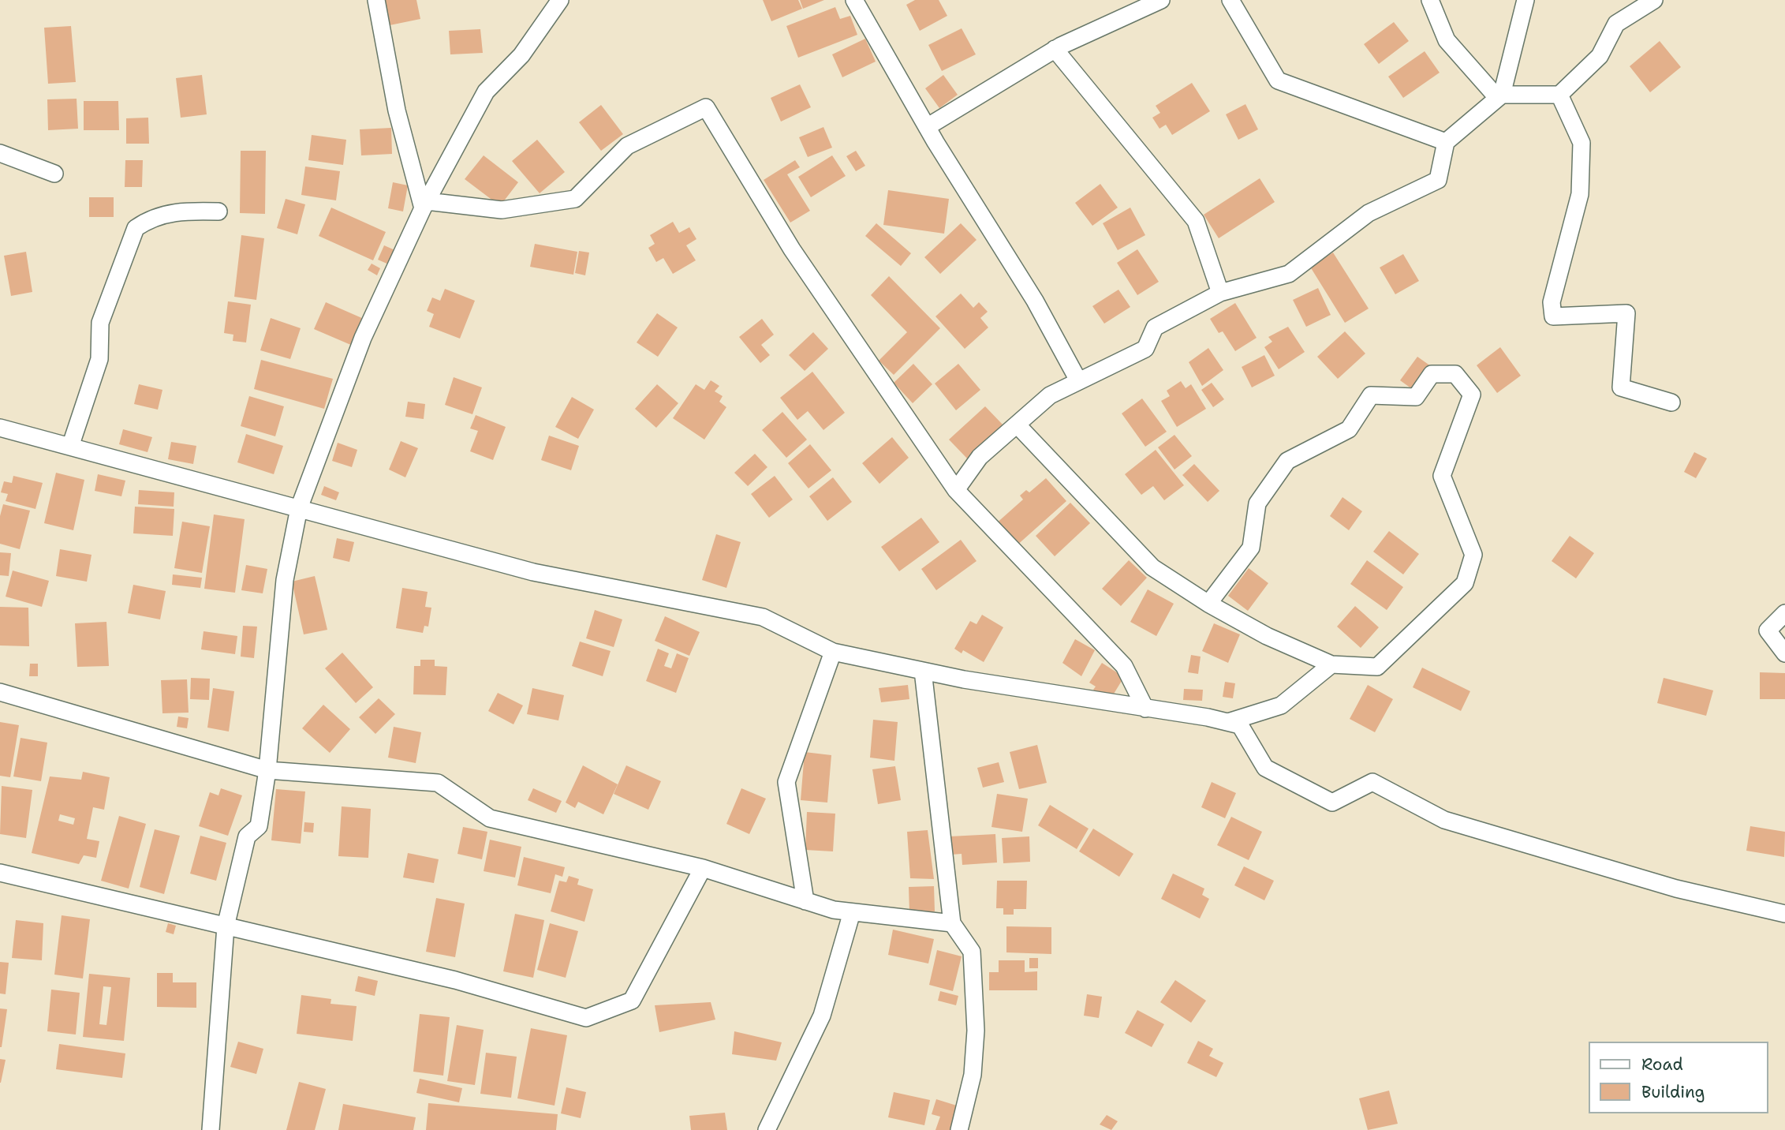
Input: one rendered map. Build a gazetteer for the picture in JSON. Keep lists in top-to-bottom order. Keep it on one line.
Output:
{"legend":["Road","Building"]}
